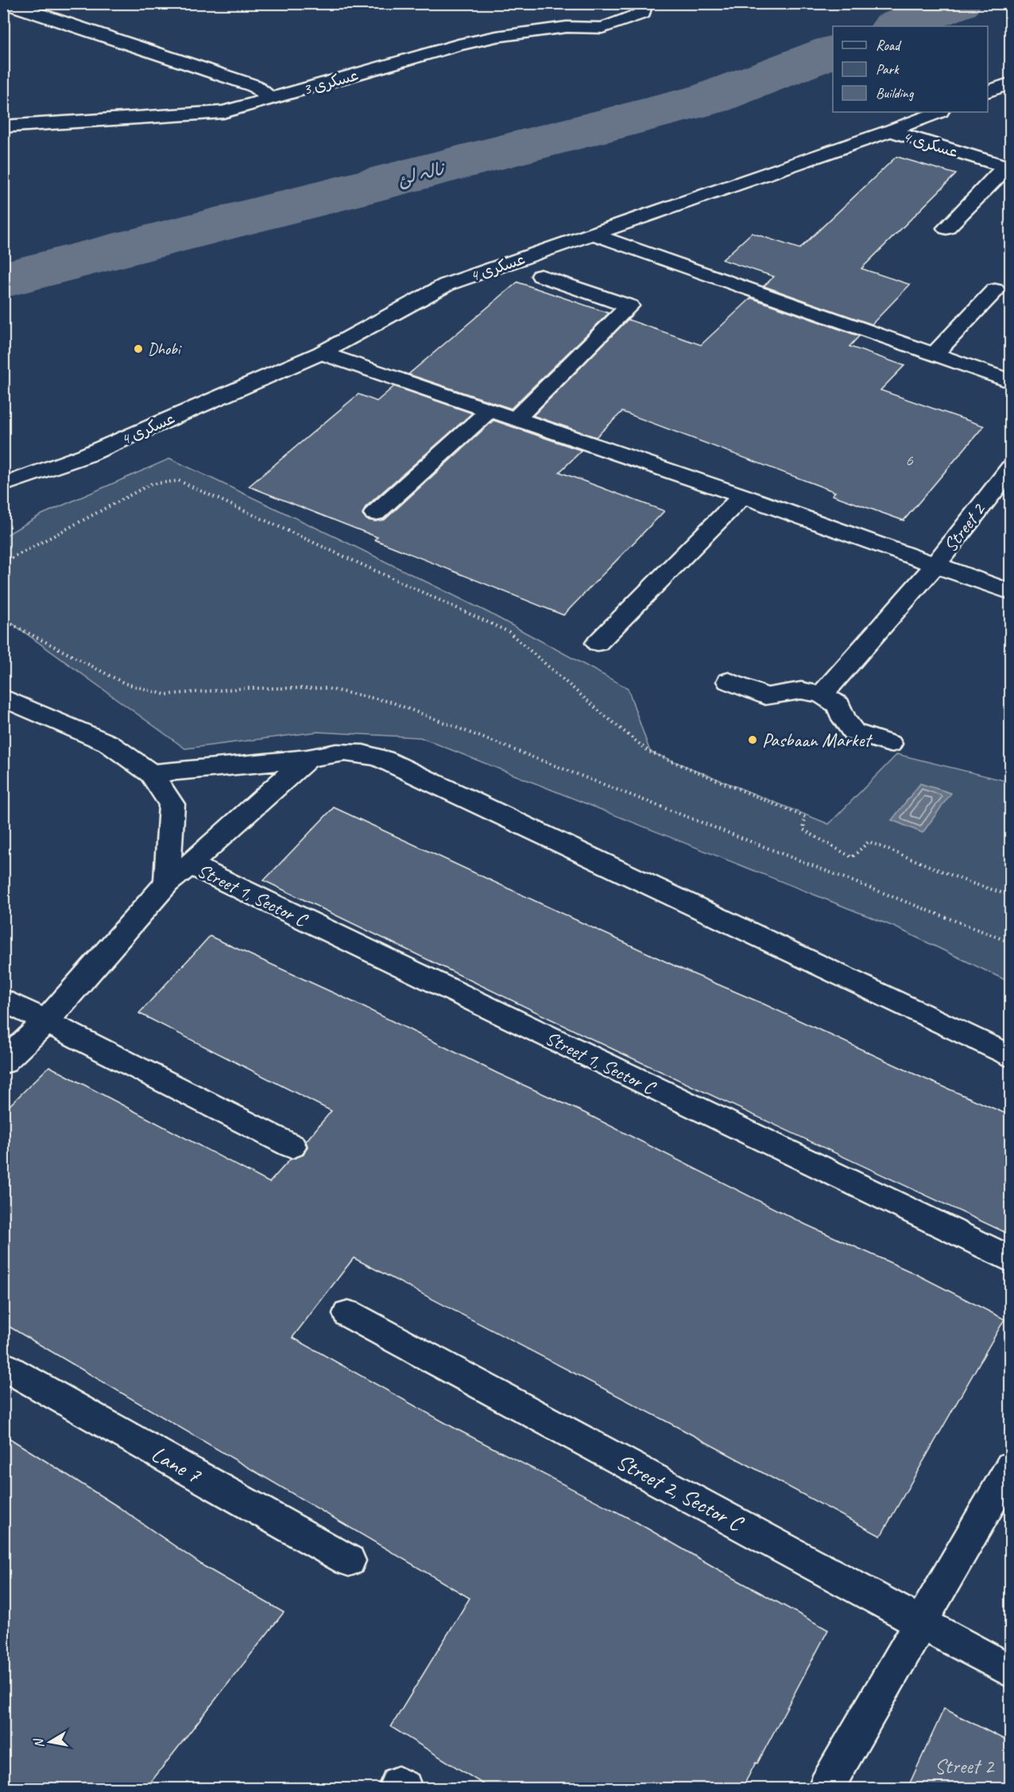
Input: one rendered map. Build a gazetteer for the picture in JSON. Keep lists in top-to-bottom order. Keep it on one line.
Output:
{"streets":{"street":["عسکری 3","عسکری 4","Street 2","Street 1, Sector C","Lane 7","Street 2, Sector C"]},"water":["نالہ لئ"],"places":["Dhobi","Pasbaan Market"],"house_numbers":["6","Street 2"],"legend":["Road","Park","Building"],"north":"left"}
